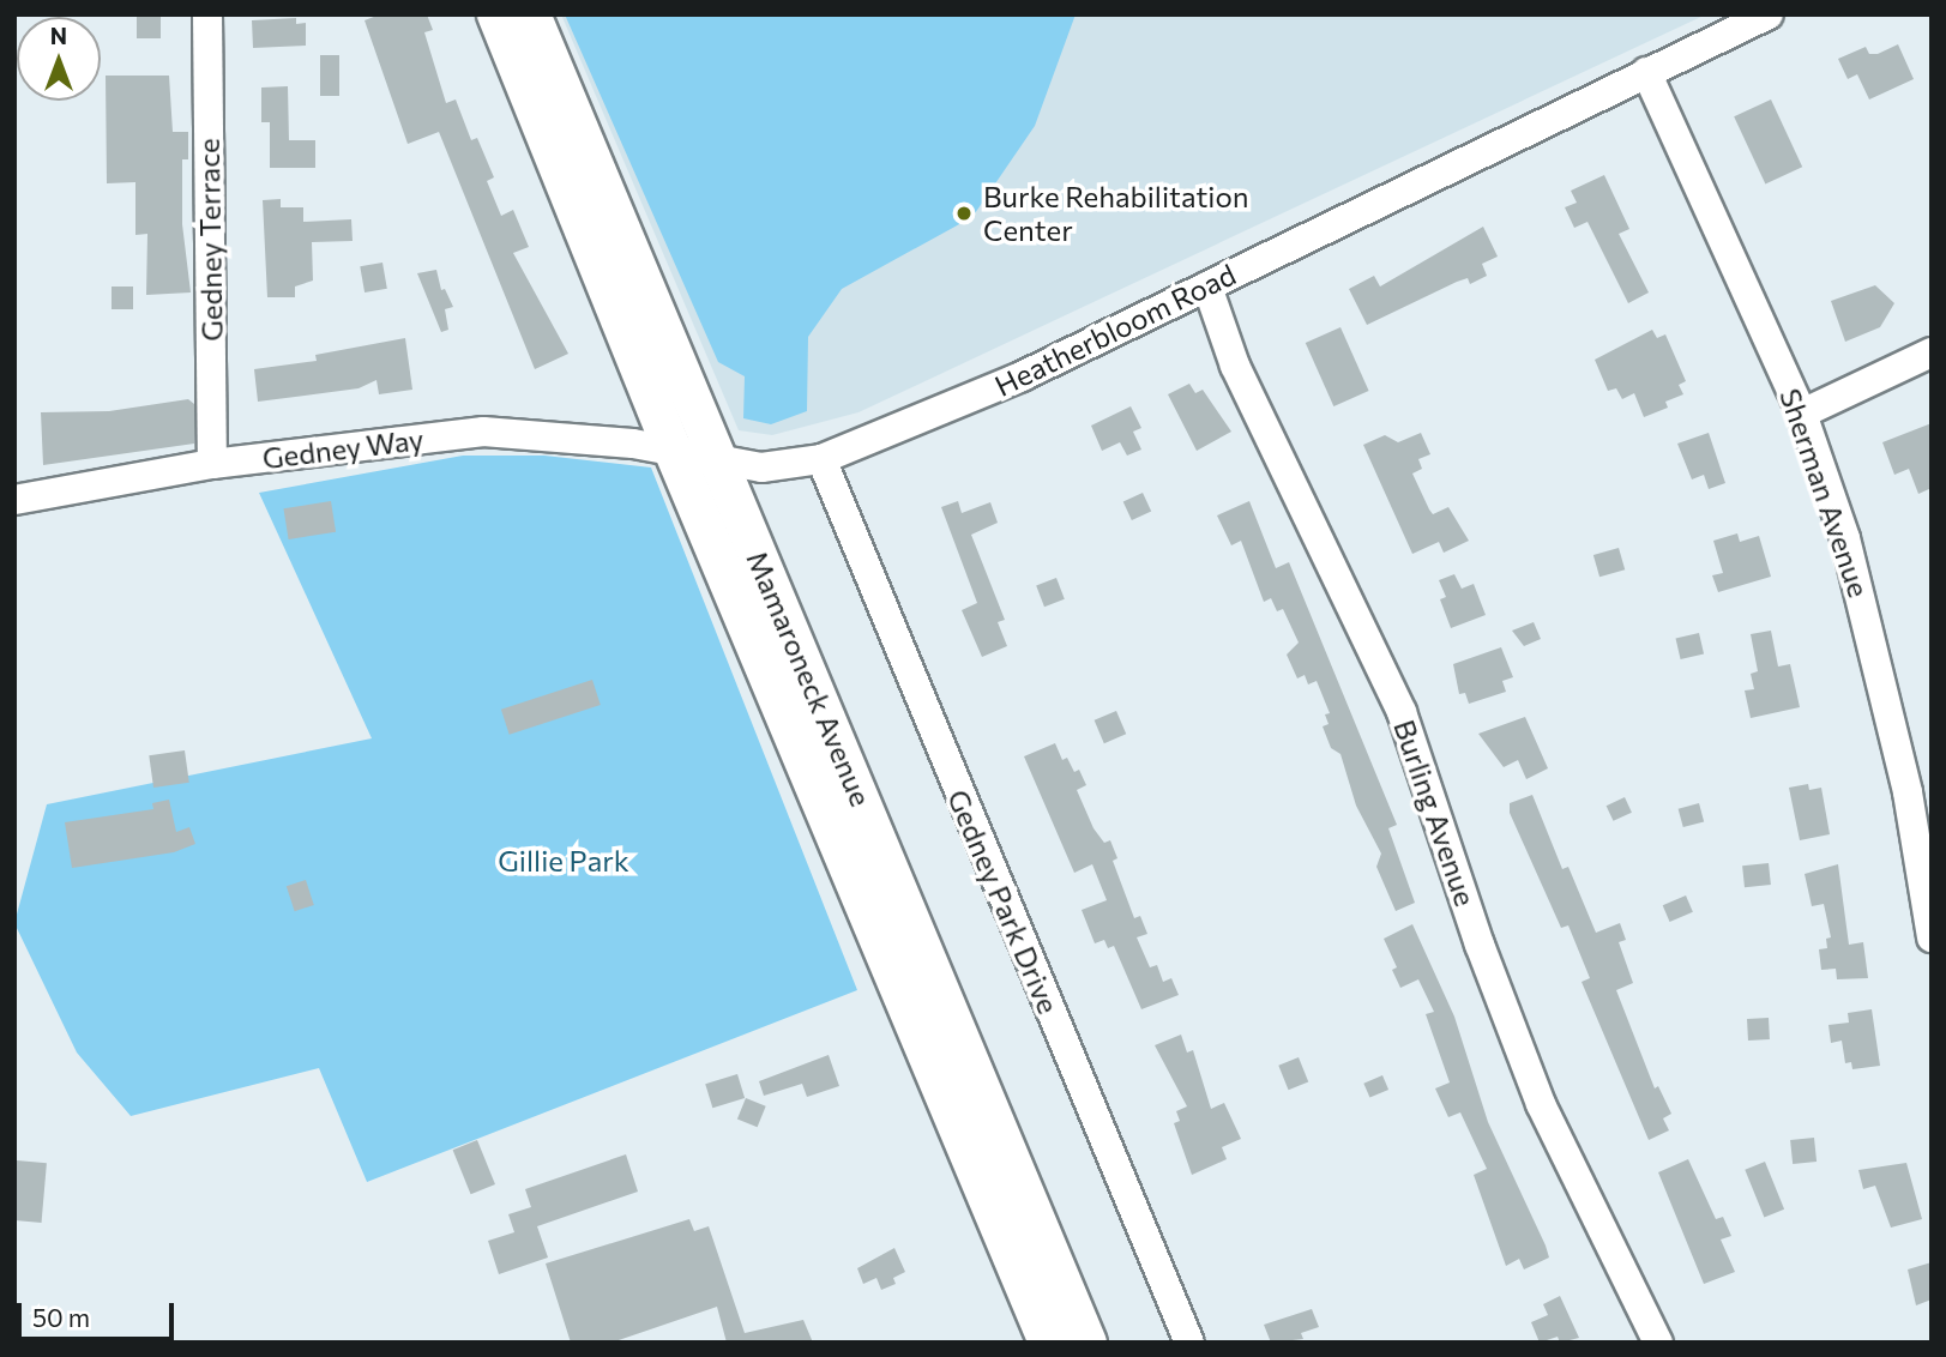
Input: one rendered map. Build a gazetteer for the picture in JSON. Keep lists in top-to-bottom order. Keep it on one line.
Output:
{"streets":{"main road":["Mamaroneck Avenue"],"street":["Gedney Terrace","Heatherbloom Road","Gedney Way","Sherman Avenue","Burling Avenue","Gedney Park Drive"]},"crossings":[["Gedney Terrace","Gedney Way"],["Heatherbloom Road","Gedney Way"],["Heatherbloom Road","Sherman Avenue"],["Heatherbloom Road","Mamaroneck Avenue"],["Heatherbloom Road","Burling Avenue"],["Heatherbloom Road","Gedney Park Drive"],["Gedney Way","Mamaroneck Avenue"]],"parks":["Gillie Park"],"places":["Burke Rehabilitation Center"],"scale_bar":"50 m","north":"top"}
